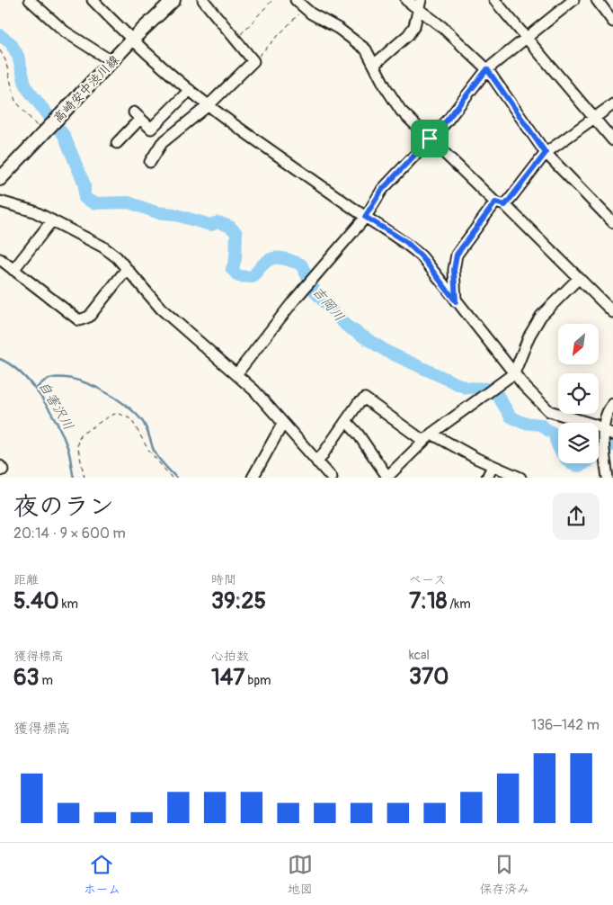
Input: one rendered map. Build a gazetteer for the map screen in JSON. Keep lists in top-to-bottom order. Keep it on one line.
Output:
{"streets":{"main road":["高崎安中渋川線"]},"water":["吉岡川","自害沢川"],"north":"bottom left","page":{"heading":["夜のラン","20:14 · 9 × 600 m"],"stats":[["距離","5.40 km"],["時間","39:25"],["ペース","7:18 /km"],["獲得標高","63 m"],["心拍数","147 bpm"],["kcal","370"]],"chart":["獲得標高","136–142 m"],"tabs":["ホーム","地図","保存済み"]}}
